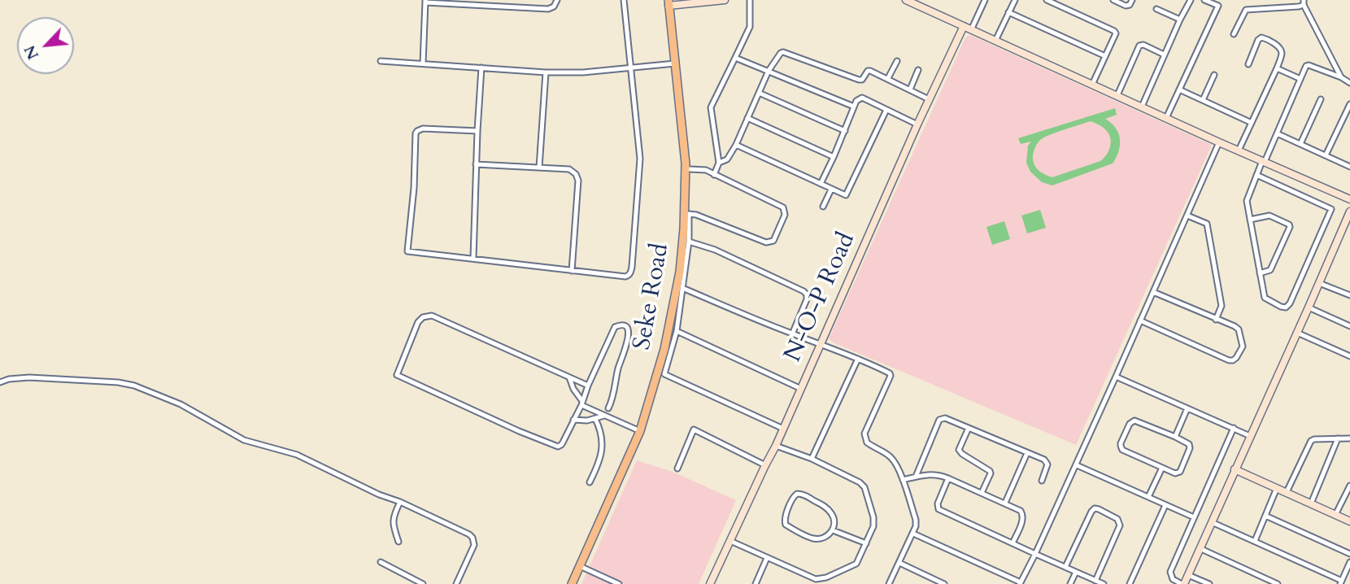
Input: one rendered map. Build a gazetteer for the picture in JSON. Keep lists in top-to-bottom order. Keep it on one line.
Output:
{"streets":{"main road":["Seke Road"],"street":["N-O-P Road"]},"north":"bottom left"}
